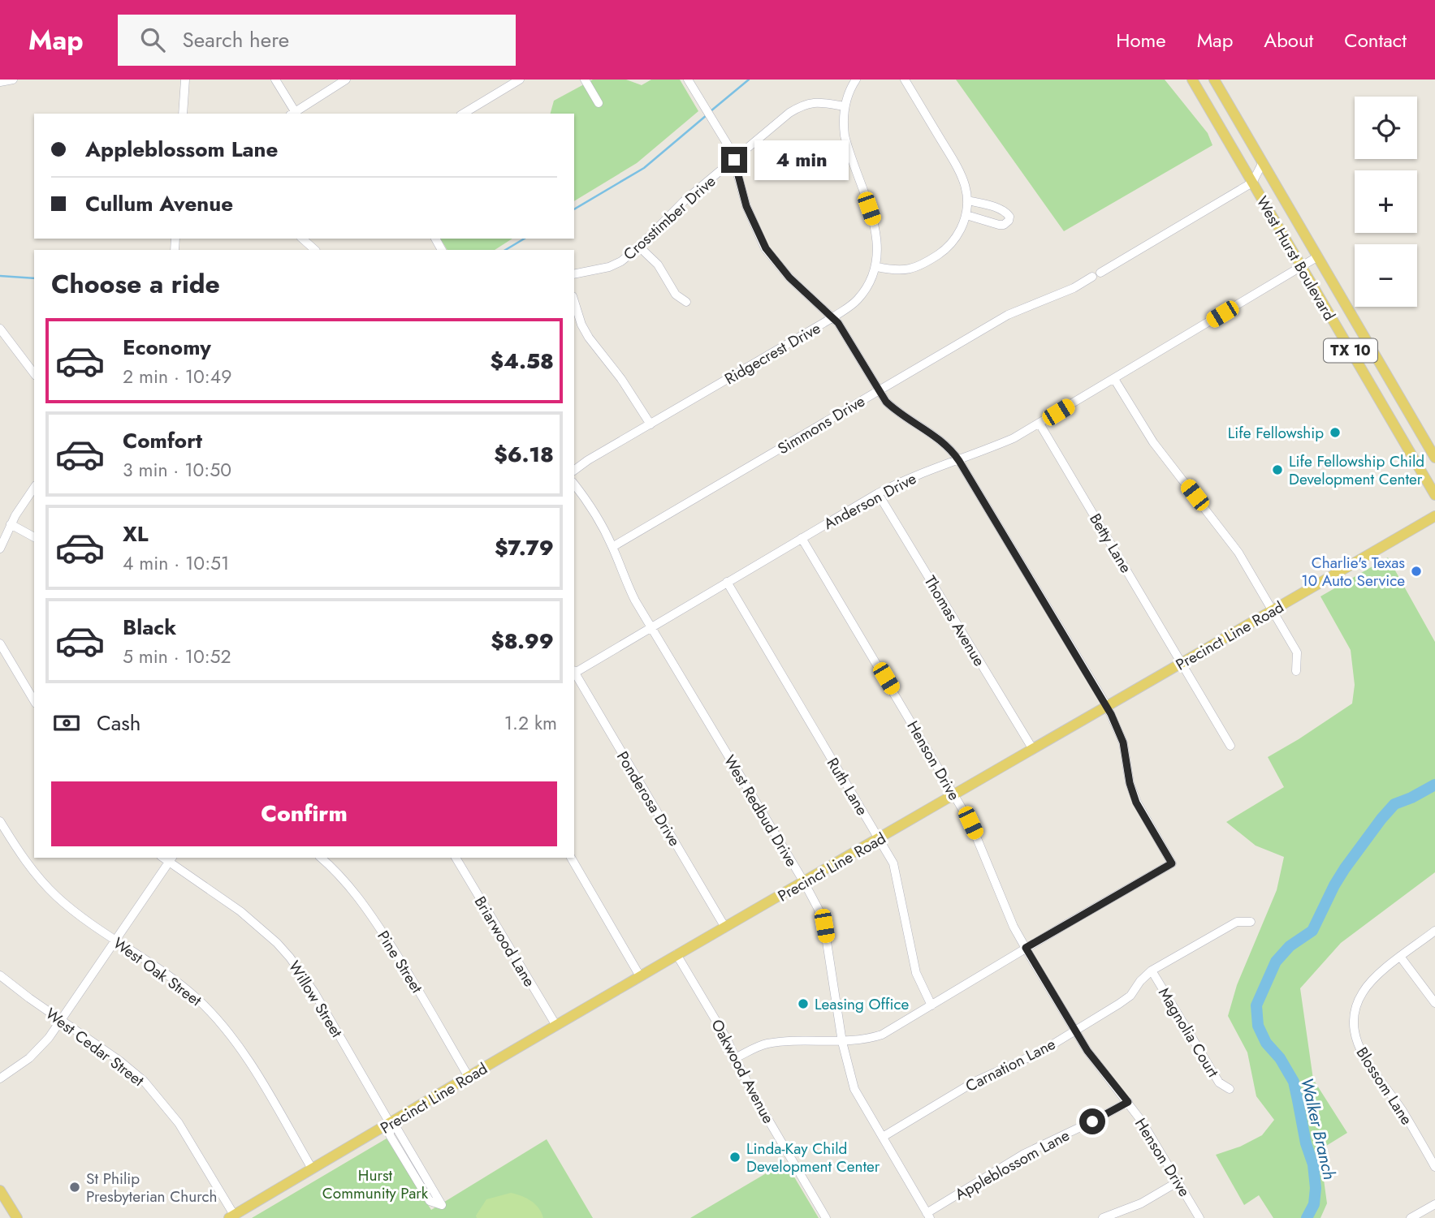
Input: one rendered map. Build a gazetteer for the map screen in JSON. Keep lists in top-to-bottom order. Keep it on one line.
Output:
{"streets":{"main road":["West Hurst Boulevard","TX 10","Precinct Line Road"],"street":["Crosstimber Drive","Ridgecrest Drive","Simmons Drive","Anderson Drive","Betty Lane","Thomas Avenue","Henson Drive","Ruth Lane","Ponderosa Drive","West Redbud Drive","Briarwood Lane","Pine Street","West Oak Street","Willow Street","Magnolia Court","West Cedar Street","Carnation Lane","Oakwood Avenue","Blossom Lane","Appleblossom Lane"]},"crossings":[["Crosstimber Drive","Ridgecrest Drive"],["West Hurst Boulevard","Simmons Drive"],["West Hurst Boulevard","Anderson Drive"],["Simmons Drive","West Redbud Drive"],["Anderson Drive","Betty Lane"],["Anderson Drive","Thomas Avenue"],["Anderson Drive","Henson Drive"],["Anderson Drive","Ruth Lane"],["Anderson Drive","West Redbud Drive"],["Betty Lane","Precinct Line Road"],["Thomas Avenue","Precinct Line Road"],["Precinct Line Road","Henson Drive"],["Precinct Line Road","Ruth Lane"],["Precinct Line Road","Ponderosa Drive"],["Precinct Line Road","West Redbud Drive"],["Precinct Line Road","Briarwood Lane"],["Precinct Line Road","Pine Street"],["Precinct Line Road","West Oak Street"],["Precinct Line Road","Willow Street"],["Precinct Line Road","West Cedar Street"],["Precinct Line Road","Oakwood Avenue"],["Henson Drive","Carnation Lane"],["Henson Drive","Appleblossom Lane"],["West Redbud Drive","Carnation Lane"],["West Redbud Drive","Appleblossom Lane"],["Magnolia Court","Carnation Lane"]],"water":["Walker Branch"],"parks":["Hurst Community Park"],"places":["Life Fellowship","Life Fellowship Child Development Center","Charlie's Texas 10 Auto Service","Leasing Office","Linda-Kay Child Development Center","St Philip Presbyterian Church"],"page":{"header":"Map","search":"Search here","nav":["Home","Map","About","Contact"],"map_buttons":["+","−"],"banner":["Appleblossom Lane","Cullum Avenue"],"bubble":"4 min","heading":"Choose a ride","list":[{"name":"Economy","note":"2 min · 10:49","value":"$4.58"},{"name":"Comfort","note":"3 min · 10:50","value":"$6.18"},{"name":"XL","note":"4 min · 10:51","value":"$7.79"},{"name":"Black","note":"5 min · 10:52","value":"$8.99"}],"pay":["Cash","1.2 km"],"buttons":"Confirm"}}
